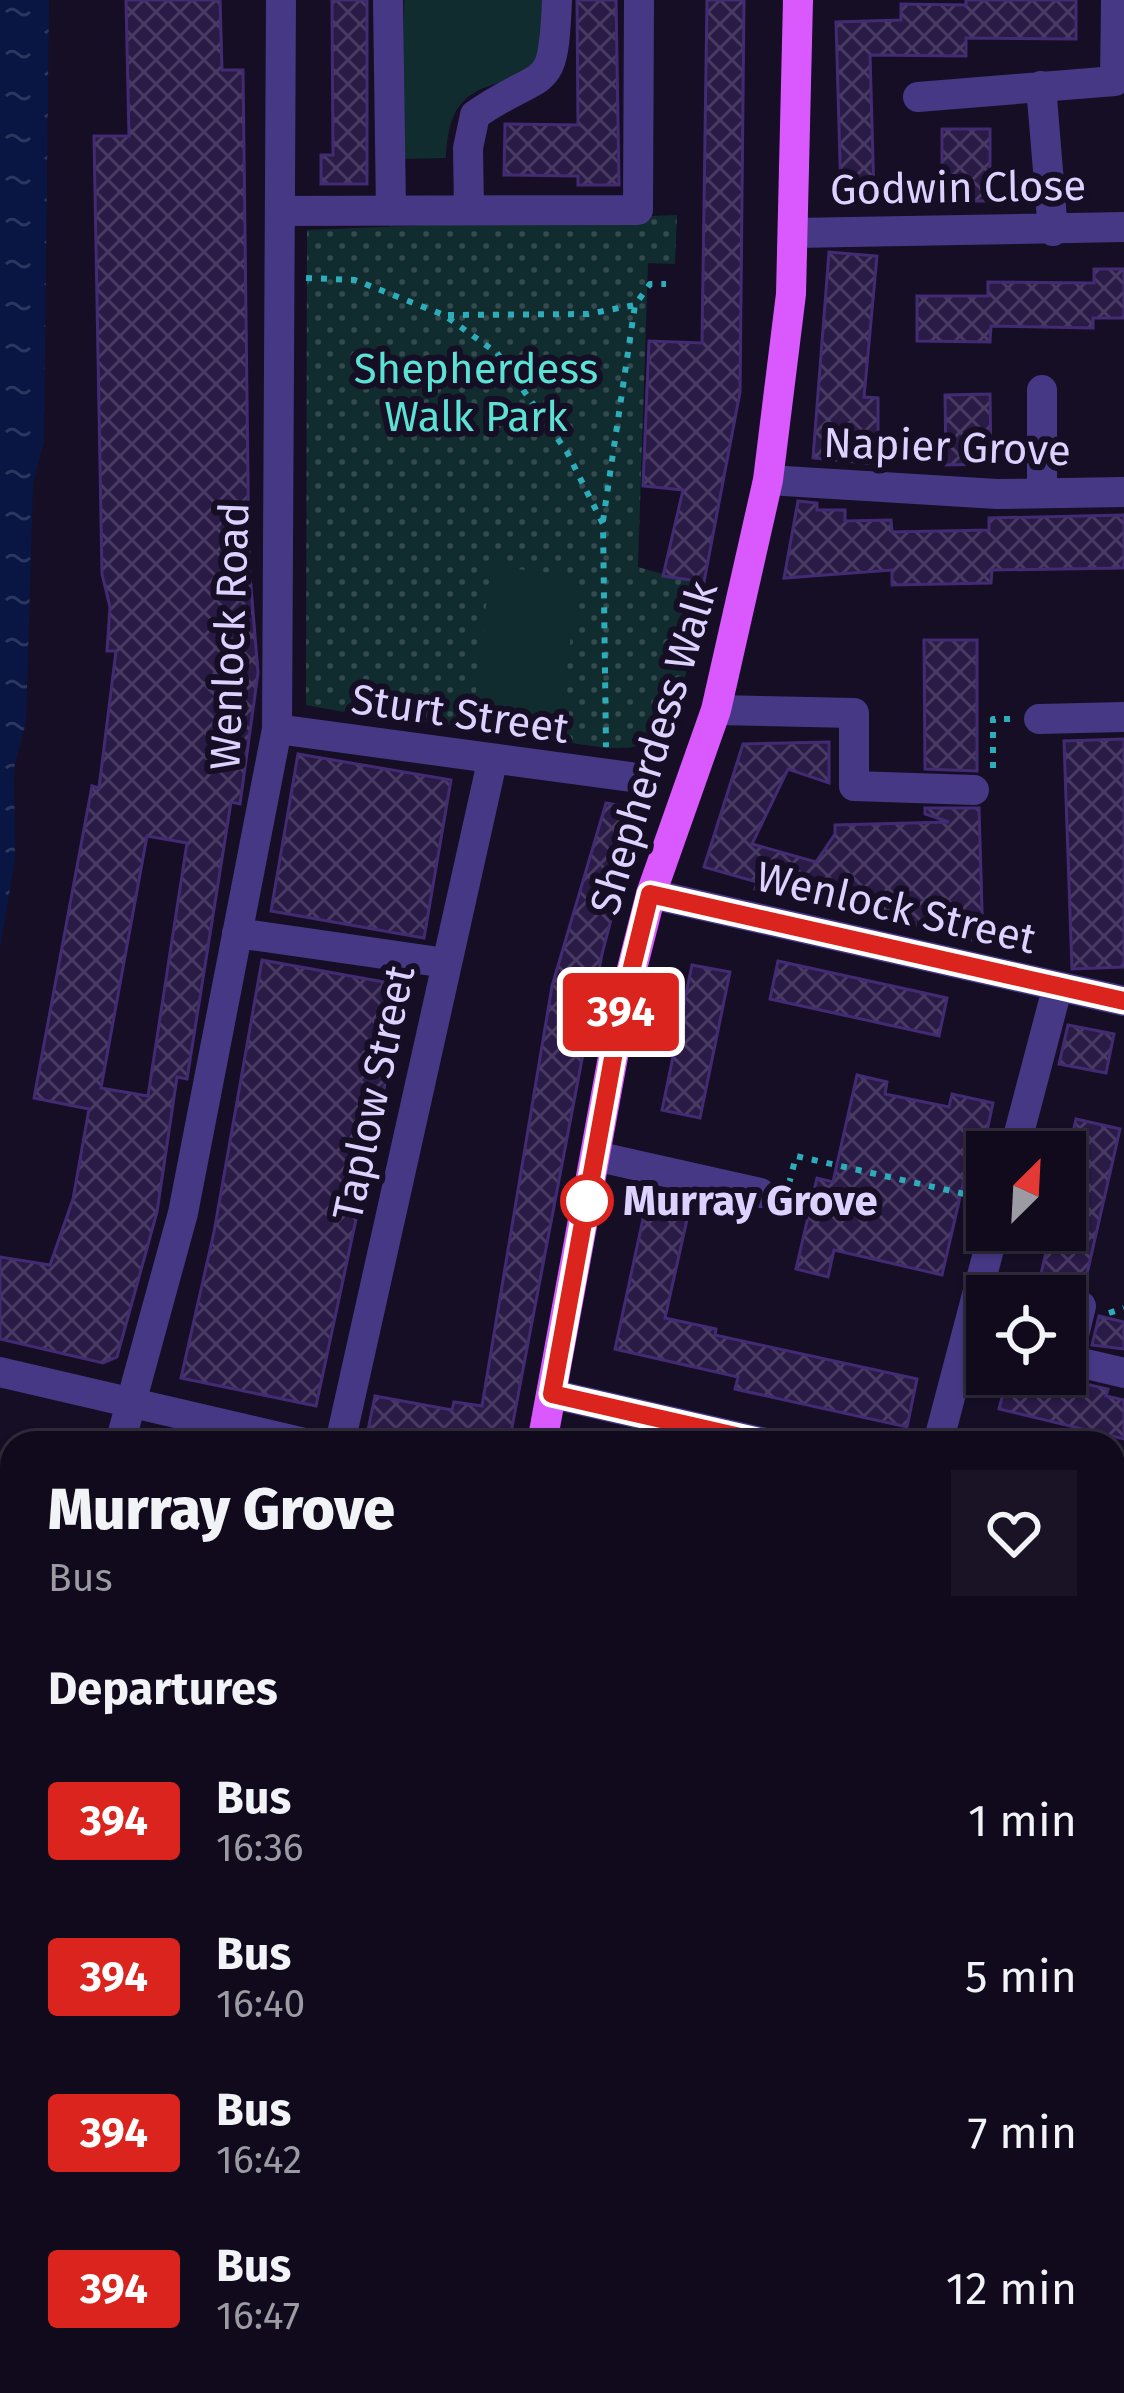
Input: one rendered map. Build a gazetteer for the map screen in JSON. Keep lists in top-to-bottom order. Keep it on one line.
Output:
{"streets":{"main road":["Shepherdess Walk"],"street":["Godwin Close","Napier Grove","Wenlock Road","Sturt Street","Wenlock Street","Taplow Street"]},"crossings":[["Godwin Close","Shepherdess Walk"],["Napier Grove","Shepherdess Walk"],["Wenlock Road","Sturt Street"],["Wenlock Road","Shepherdess Walk"],["Sturt Street","Shepherdess Walk"],["Sturt Street","Taplow Street"],["Shepherdess Walk","Wenlock Street"]],"parks":["Shepherdess Walk Park"],"places":["Murray Grove"],"lines":["bus line 394"],"north":"top right","page":{"on_map":"394","heading":[["Murray Grove","Bus"],"Departures"],"list":[{"mark":"394","name":"Bus","note":"16:36","value":"1 min"},{"mark":"394","name":"Bus","note":"16:40","value":"5 min"},{"mark":"394","name":"Bus","note":"16:42","value":"7 min"},{"mark":"394","name":"Bus","note":"16:47","value":"12 min"}]}}
